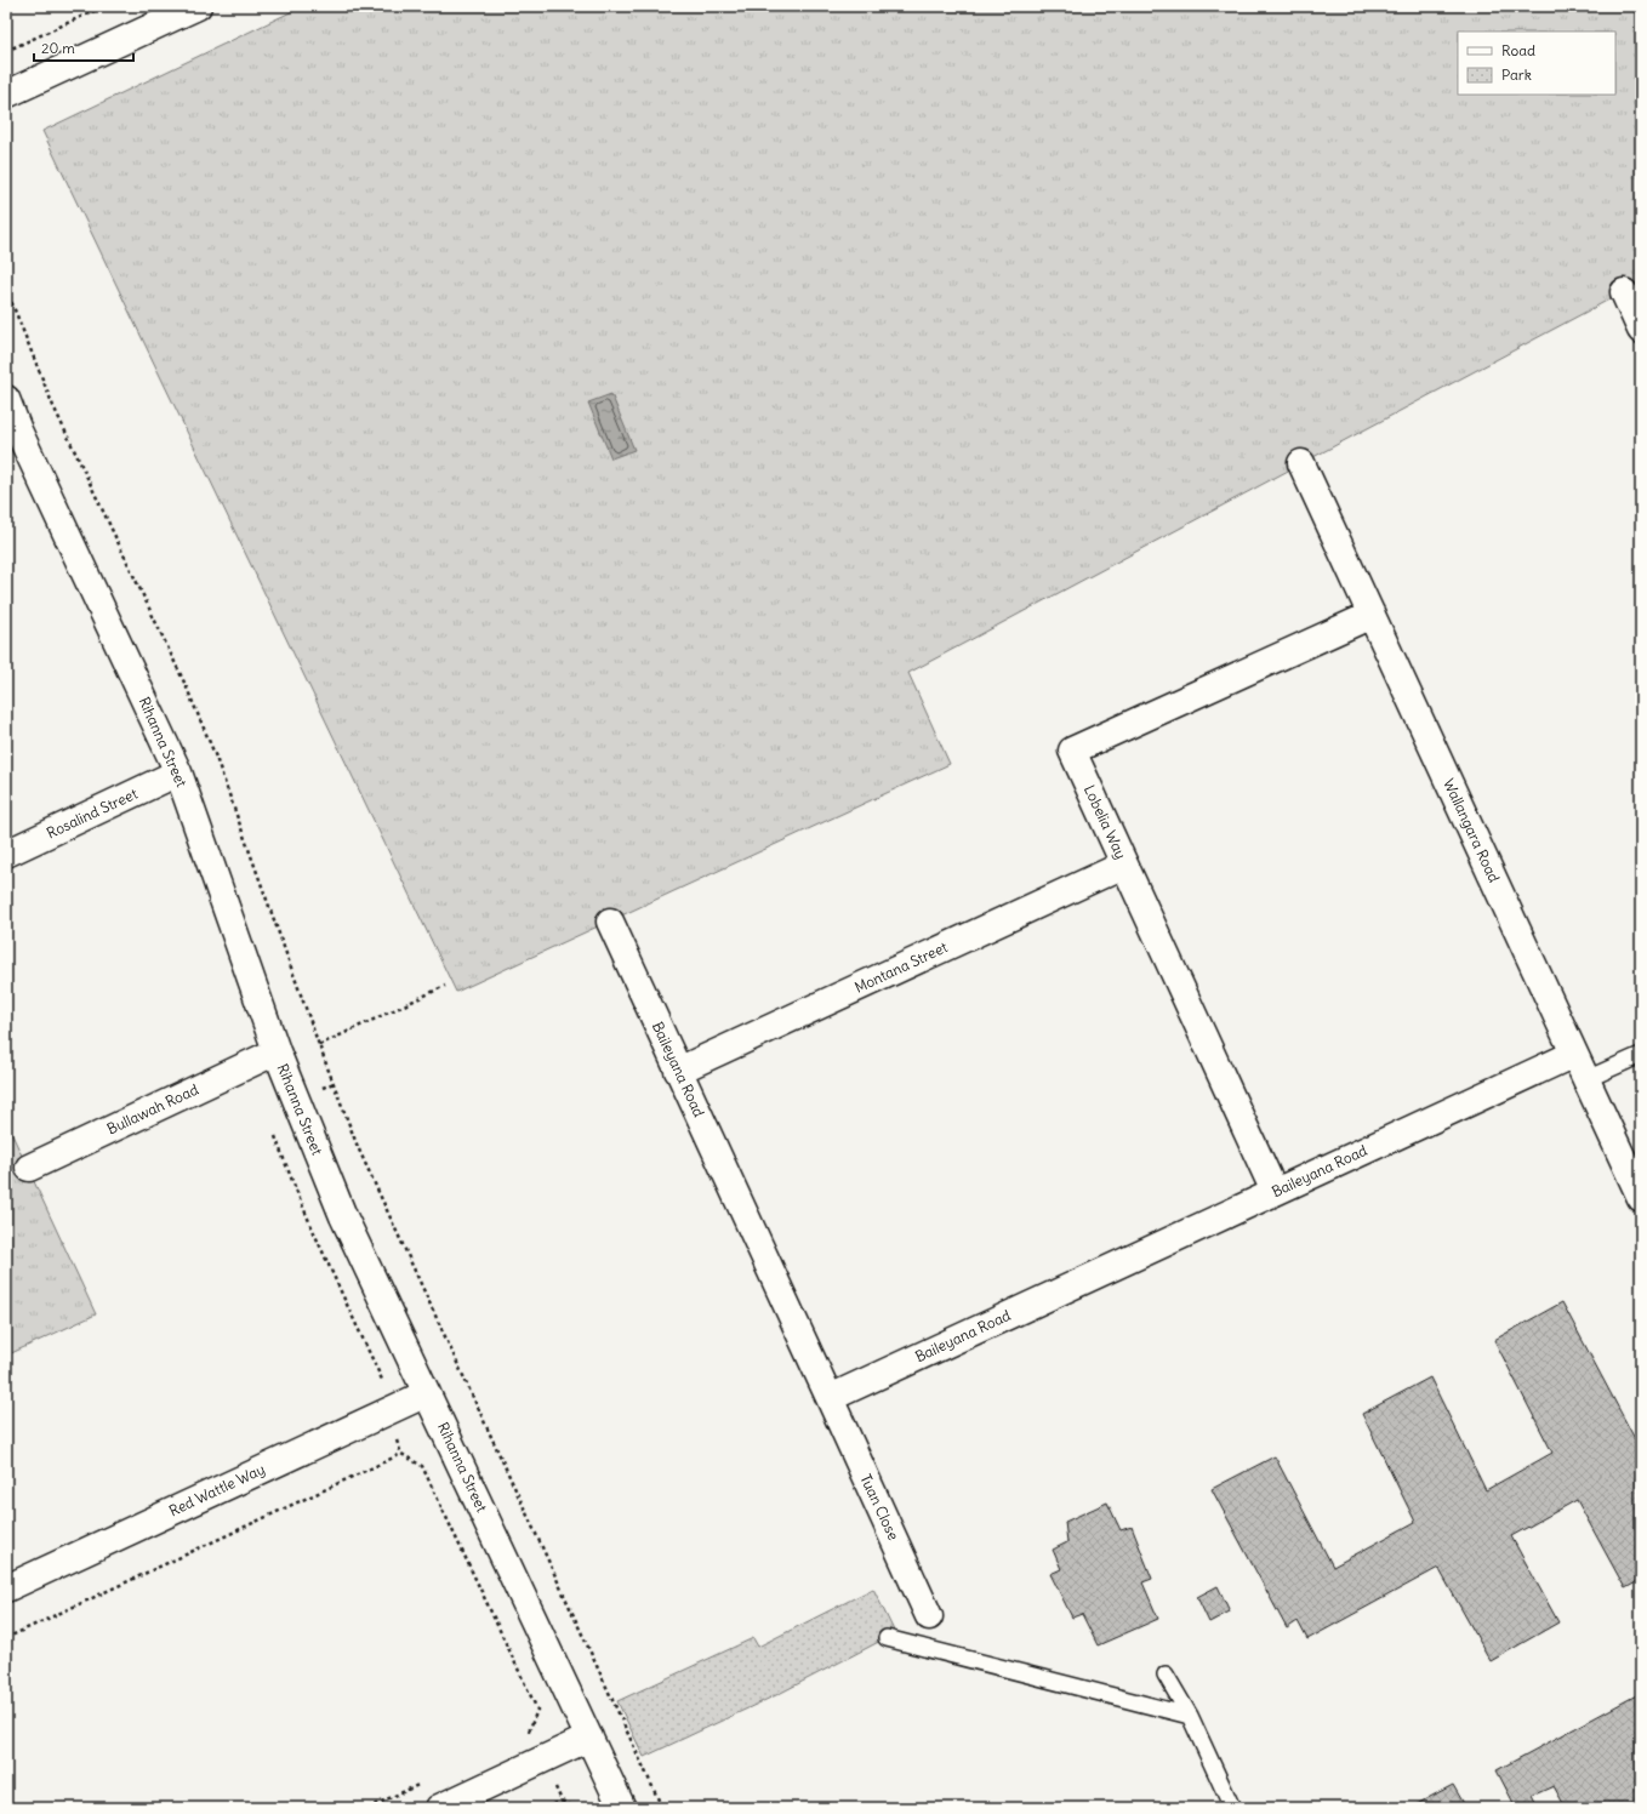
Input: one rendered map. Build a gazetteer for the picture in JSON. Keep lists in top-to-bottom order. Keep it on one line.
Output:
{"streets":{"street":["Rihanna Street","Rosalind Street","Lobelia Way","Wallangara Road","Montana Street","Baileyana Road","Bullawah Road","Red Wattle Way","Tuan Close"]},"crossings":[["Rihanna Street","Rosalind Street"],["Rihanna Street","Bullawah Road"],["Rihanna Street","Red Wattle Way"],["Lobelia Way","Wallangara Road"],["Lobelia Way","Montana Street"],["Lobelia Way","Baileyana Road"],["Wallangara Road","Baileyana Road"],["Montana Street","Baileyana Road"],["Baileyana Road","Tuan Close"]],"legend":["Road","Park"],"scale_bar":"20 m"}
